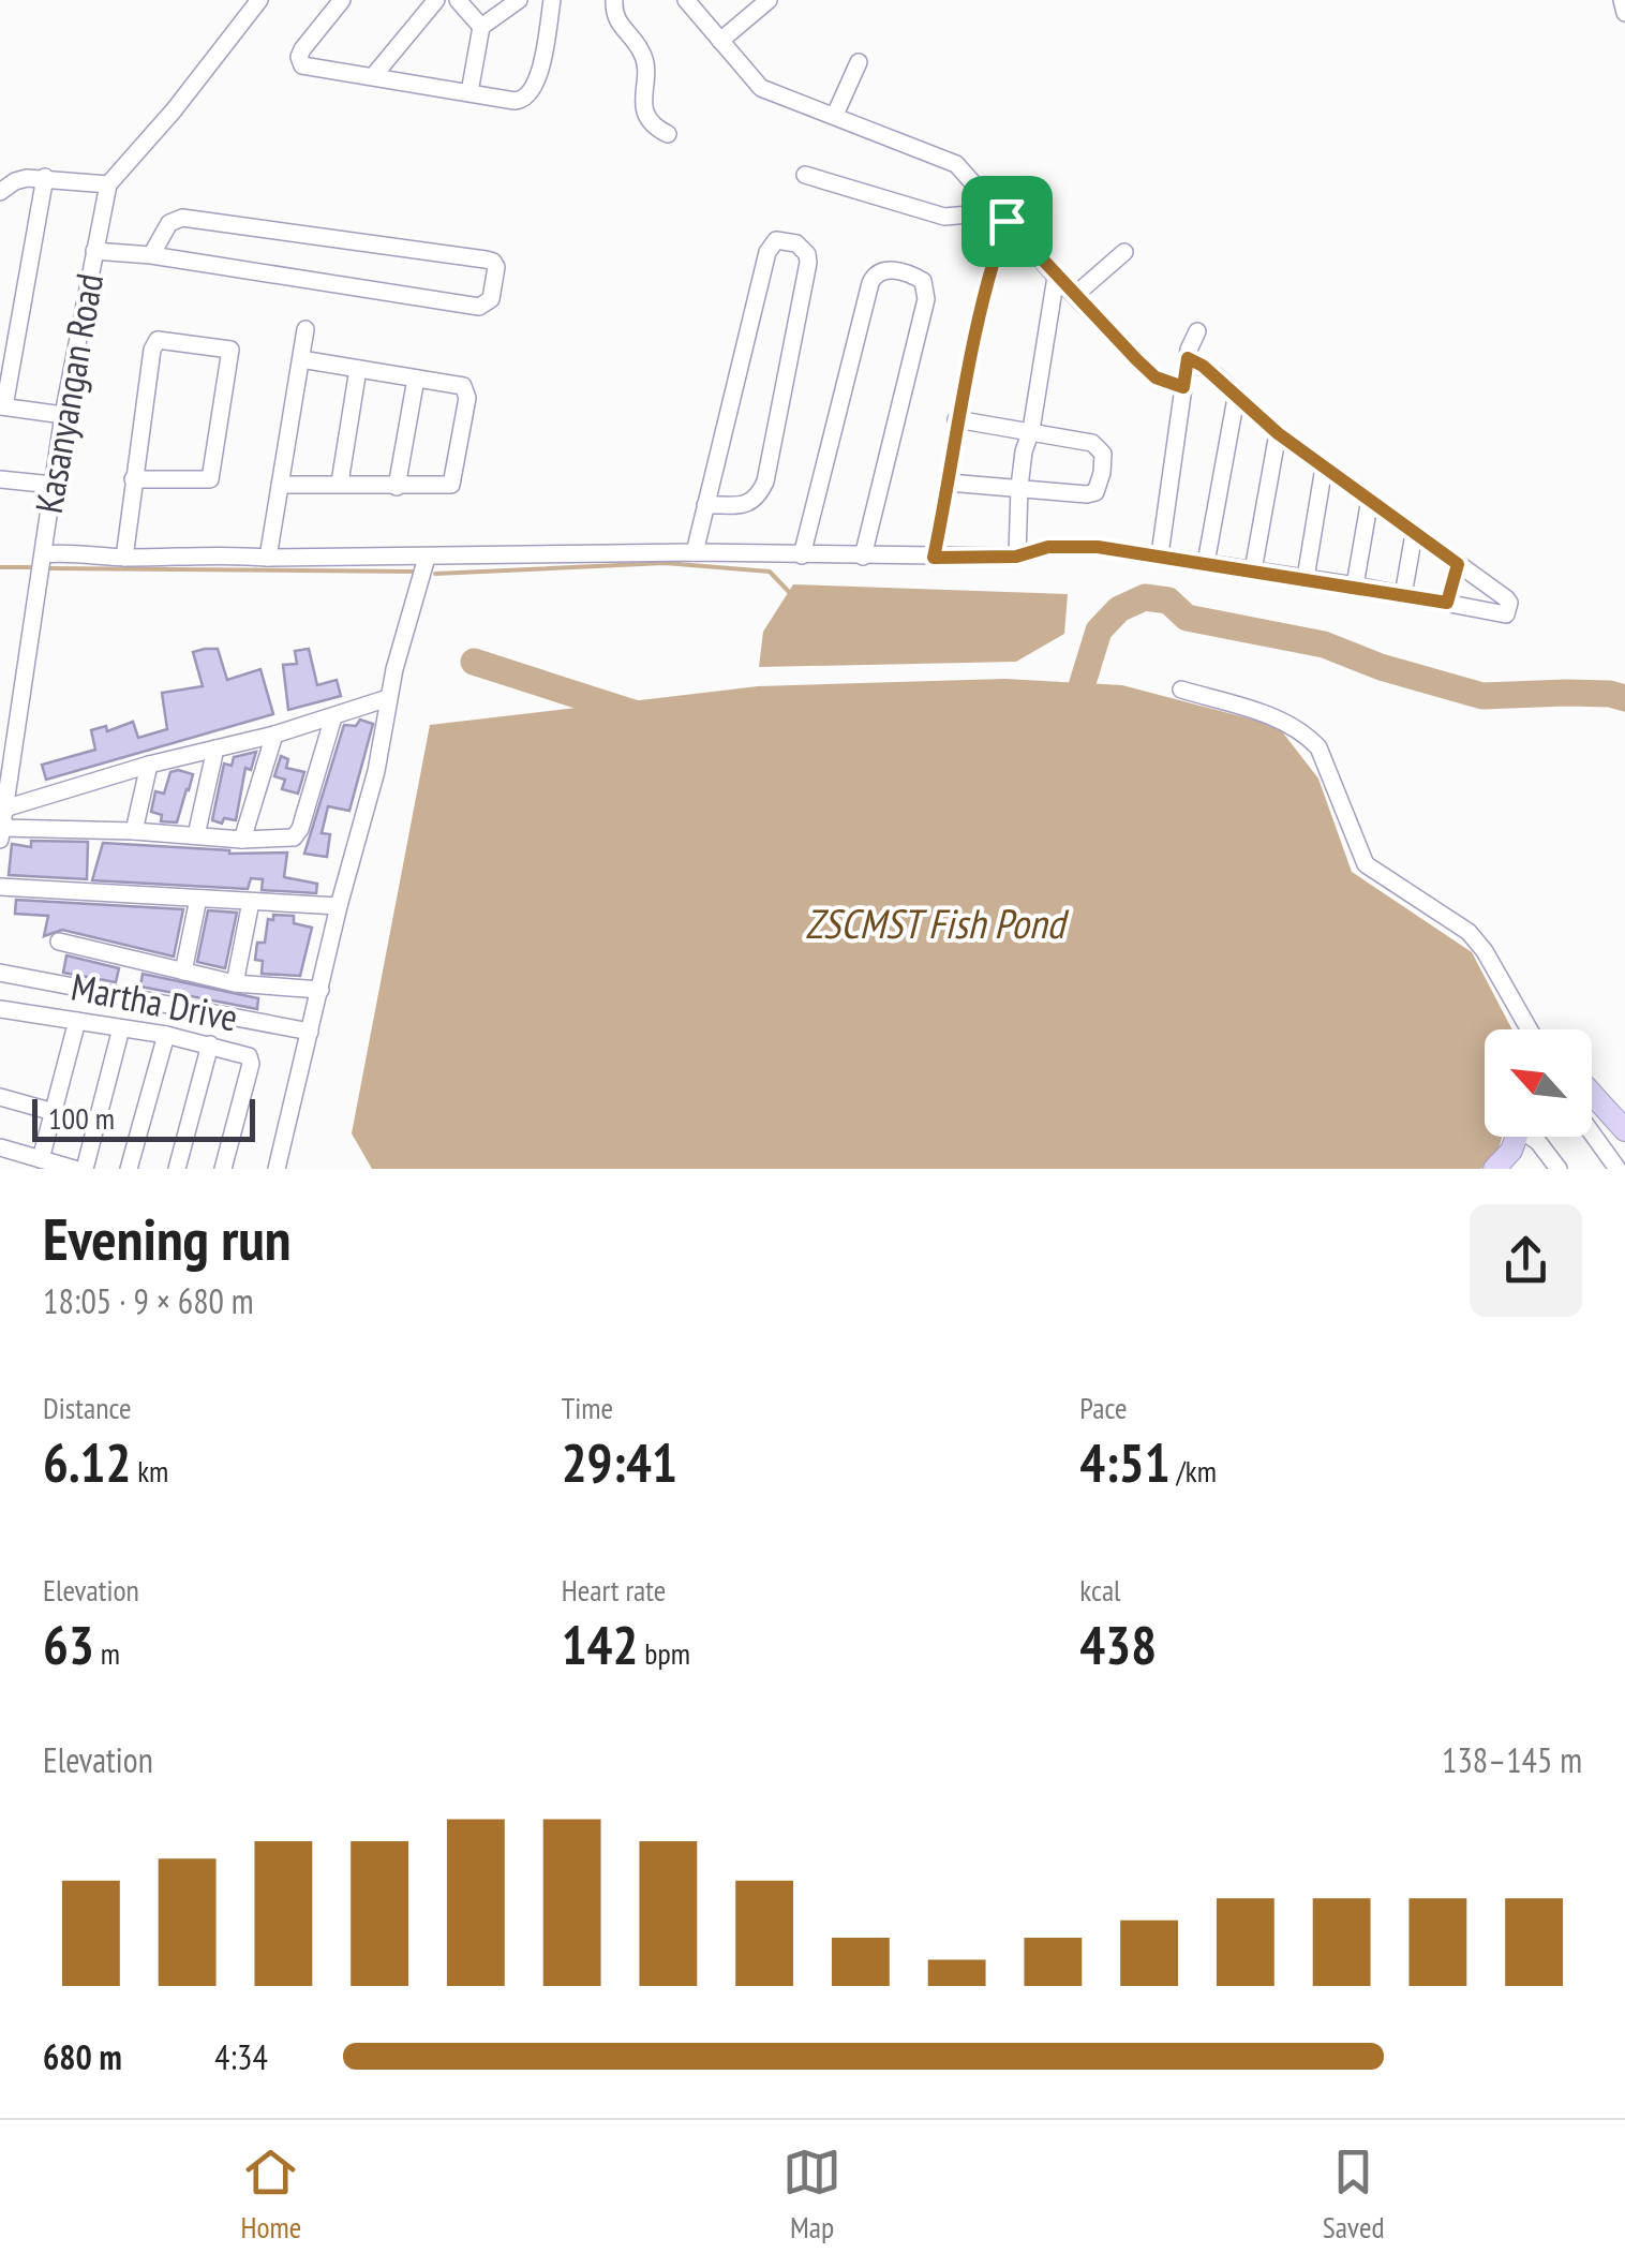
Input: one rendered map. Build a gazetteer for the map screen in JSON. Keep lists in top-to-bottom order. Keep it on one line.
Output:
{"streets":{"street":["Kasanyangan Road","Martha Drive"]},"water":["ZSCMST Fish Pond"],"scale_bar":"100 m","north":"top left","page":{"scale":"100 m","heading":["Evening run","18:05 · 9 × 680 m"],"stats":[["Distance","6.12 km"],["Time","29:41"],["Pace","4:51 /km"],["Elevation","63 m"],["Heart rate","142 bpm"],["kcal","438"]],"chart":["Elevation","138–145 m"],"list":[{"name":"680 m","note":"4:34"}],"tabs":["Home","Map","Saved"]}}
